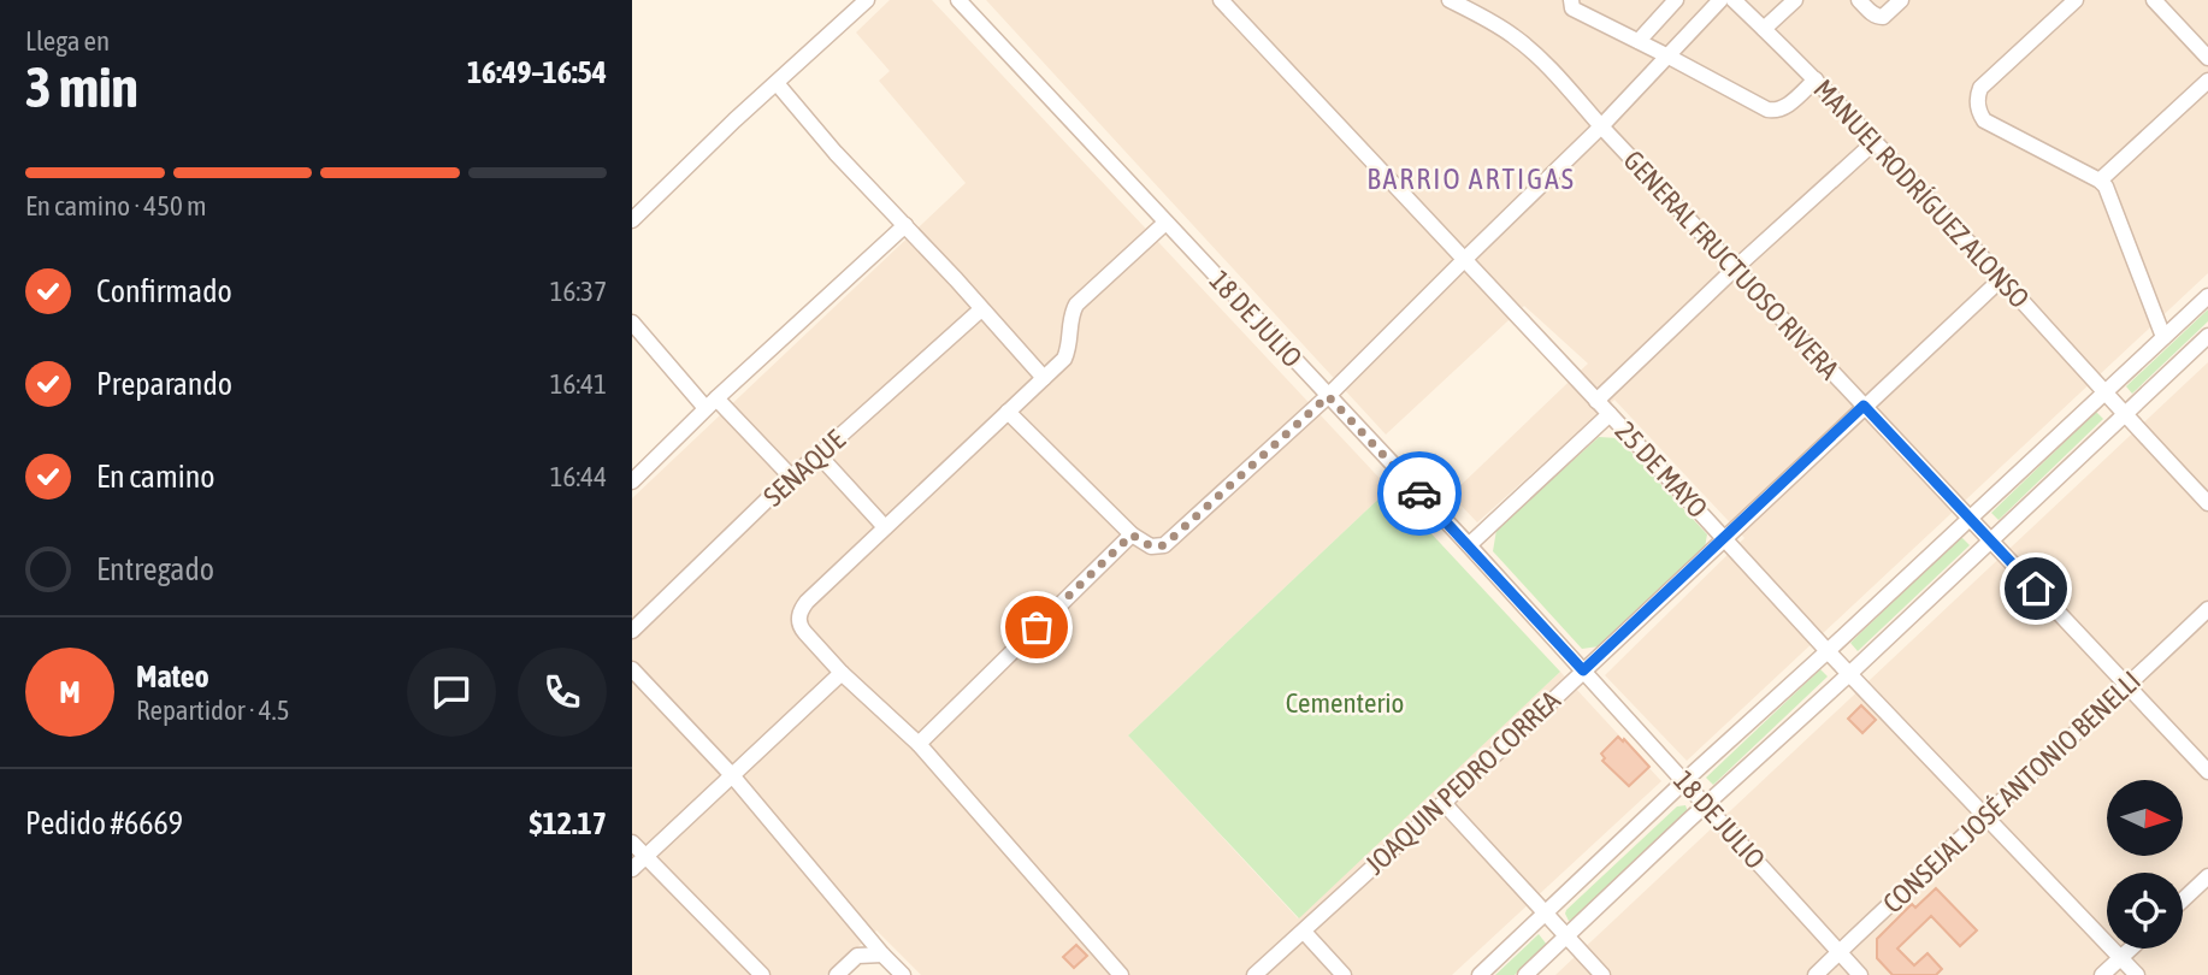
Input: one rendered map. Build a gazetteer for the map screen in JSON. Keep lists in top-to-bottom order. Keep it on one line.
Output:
{"streets":{"street":["MANUEL RODRÍGUEZ ALONSO","GENERAL FRUCTUOSO RIVERA","18 DE JULIO","SENAQUE","25 DE MAYO","JOAQUIN PEDRO CORREA","CONSEJAL JOSÉ ANTONIO BENELLI"]},"crossings":[["MANUEL RODRÍGUEZ ALONSO","JOAQUIN PEDRO CORREA"],["GENERAL FRUCTUOSO RIVERA","JOAQUIN PEDRO CORREA"],["GENERAL FRUCTUOSO RIVERA","CONSEJAL JOSÉ ANTONIO BENELLI"],["18 DE JULIO","JOAQUIN PEDRO CORREA"],["18 DE JULIO","CONSEJAL JOSÉ ANTONIO BENELLI"],["25 DE MAYO","JOAQUIN PEDRO CORREA"],["25 DE MAYO","CONSEJAL JOSÉ ANTONIO BENELLI"]],"districts":["BARRIO ARTIGAS"],"parks":["Cementerio"],"north":"right","page":{"heading":["3 min","Llega en","16:49–16:54"],"panel":["Mateo","Repartidor · 4.5","Pedido #6669","$12.17"],"bar":"En camino · 450 m","list":[["Confirmado","16:37"],["Preparando","16:41"],["En camino","16:44"],"Entregado"],"round":"M"}}
